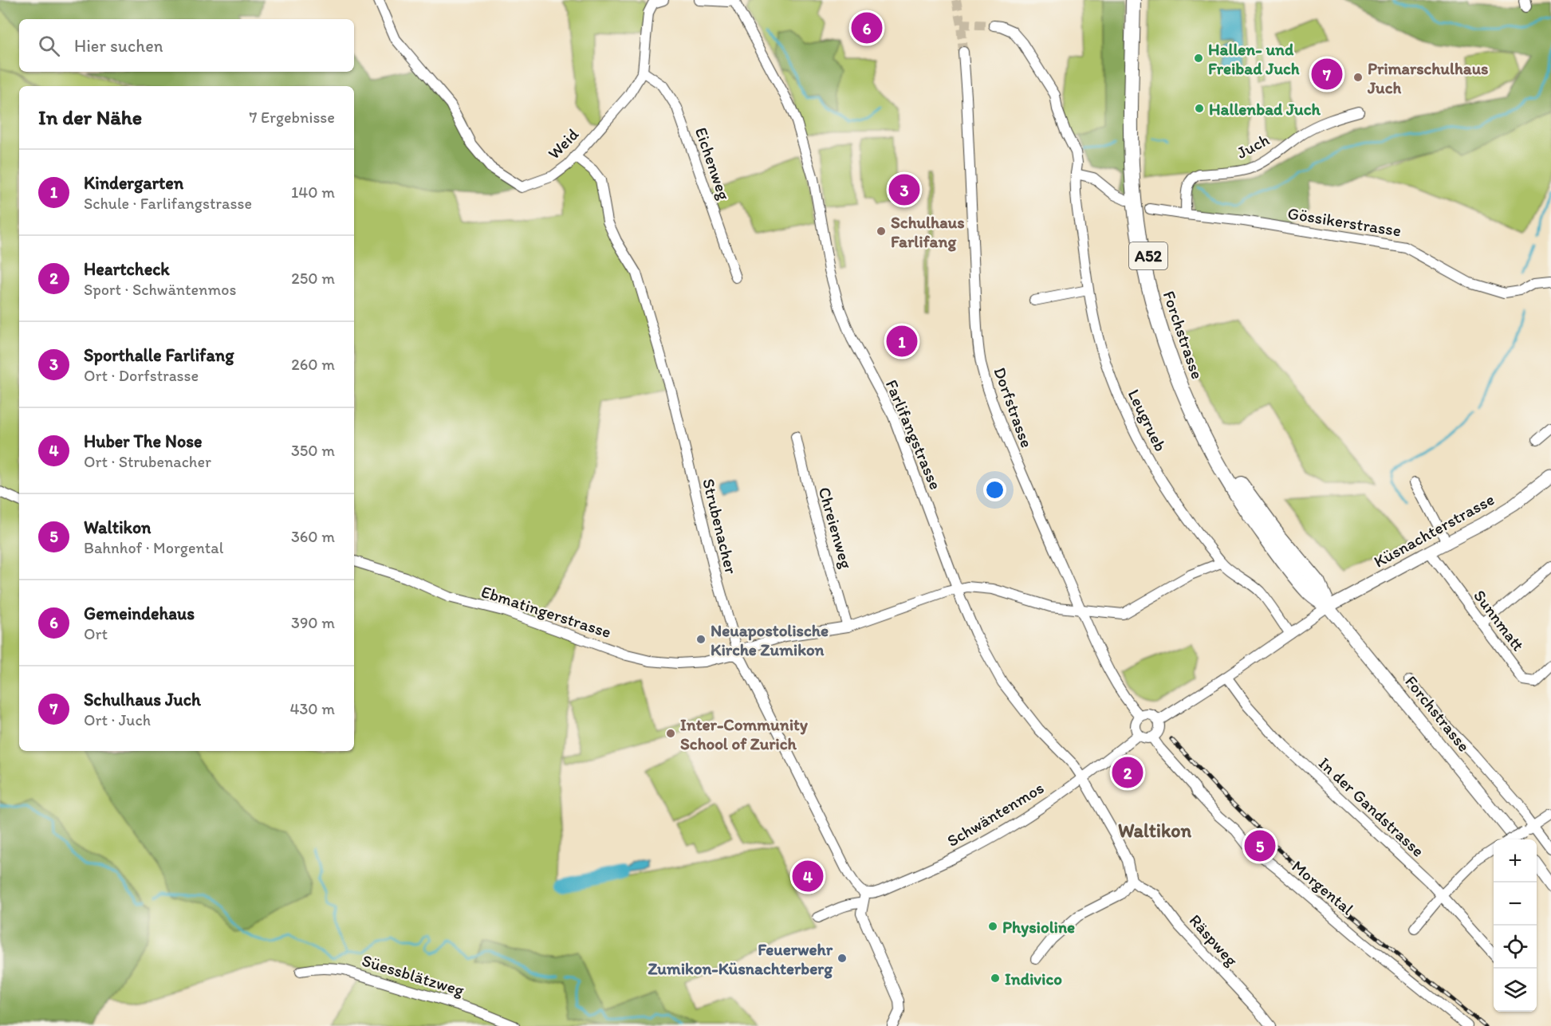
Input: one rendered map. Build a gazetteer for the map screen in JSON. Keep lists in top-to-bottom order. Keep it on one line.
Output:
{"streets":{"highway":["A52","Forchstrasse"],"main road":["Küsnachterstrasse"],"street":["Weid","Juch","Eichenweg","Gössikerstrasse","Dorfstrasse","Leugrueb","Farlifangstrasse","Strubenacher","Chreienweg","Ebmatingerstrasse","Sunnmatt","In der Gandstrasse","Schwäntenmos","Morgental","Räspweg","Süessblätzweg"]},"crossings":[["Weid","Eichenweg"],["Weid","Strubenacher"],["Juch","Gössikerstrasse"],["Forchstrasse","Küsnachterstrasse"],["Dorfstrasse","Ebmatingerstrasse"],["Dorfstrasse","Schwäntenmos"],["Dorfstrasse","Morgental"],["Farlifangstrasse","Ebmatingerstrasse"],["Farlifangstrasse","Schwäntenmos"],["Farlifangstrasse","Räspweg"],["Strubenacher","Ebmatingerstrasse"],["Strubenacher","Schwäntenmos"],["Chreienweg","Ebmatingerstrasse"],["Küsnachterstrasse","Sunnmatt"],["Schwäntenmos","Morgental"]],"districts":["Waltikon"],"places":["Hallen- und Freibad Juch","Primarschulhaus Juch","Hallenbad Juch","Schulhaus Farlifang","Neuapostolische Kirche Zumikon","Inter-Community School of Zurich","Physioline","Feuerwehr Zumikon-Küsnachterberg","Indivico"],"page":{"pins":["6","7","3","1","2","5","4"],"search":"Hier suchen","heading":["In der Nähe","7 Ergebnisse"],"list":[{"mark":"1","name":"Kindergarten","note":"Schule · Farlifangstrasse","value":"140 m"},{"mark":"2","name":"Heartcheck","note":"Sport · Schwäntenmos","value":"250 m"},{"mark":"3","name":"Sporthalle Farlifang","note":"Ort · Dorfstrasse","value":"260 m"},{"mark":"4","name":"Huber The Nose","note":"Ort · Strubenacher","value":"350 m"},{"mark":"5","name":"Waltikon","note":"Bahnhof · Morgental","value":"360 m"},{"mark":"6","name":"Gemeindehaus","note":"Ort","value":"390 m"},{"mark":"7","name":"Schulhaus Juch","note":"Ort · Juch","value":"430 m"}],"map_buttons":["+","−"]}}
